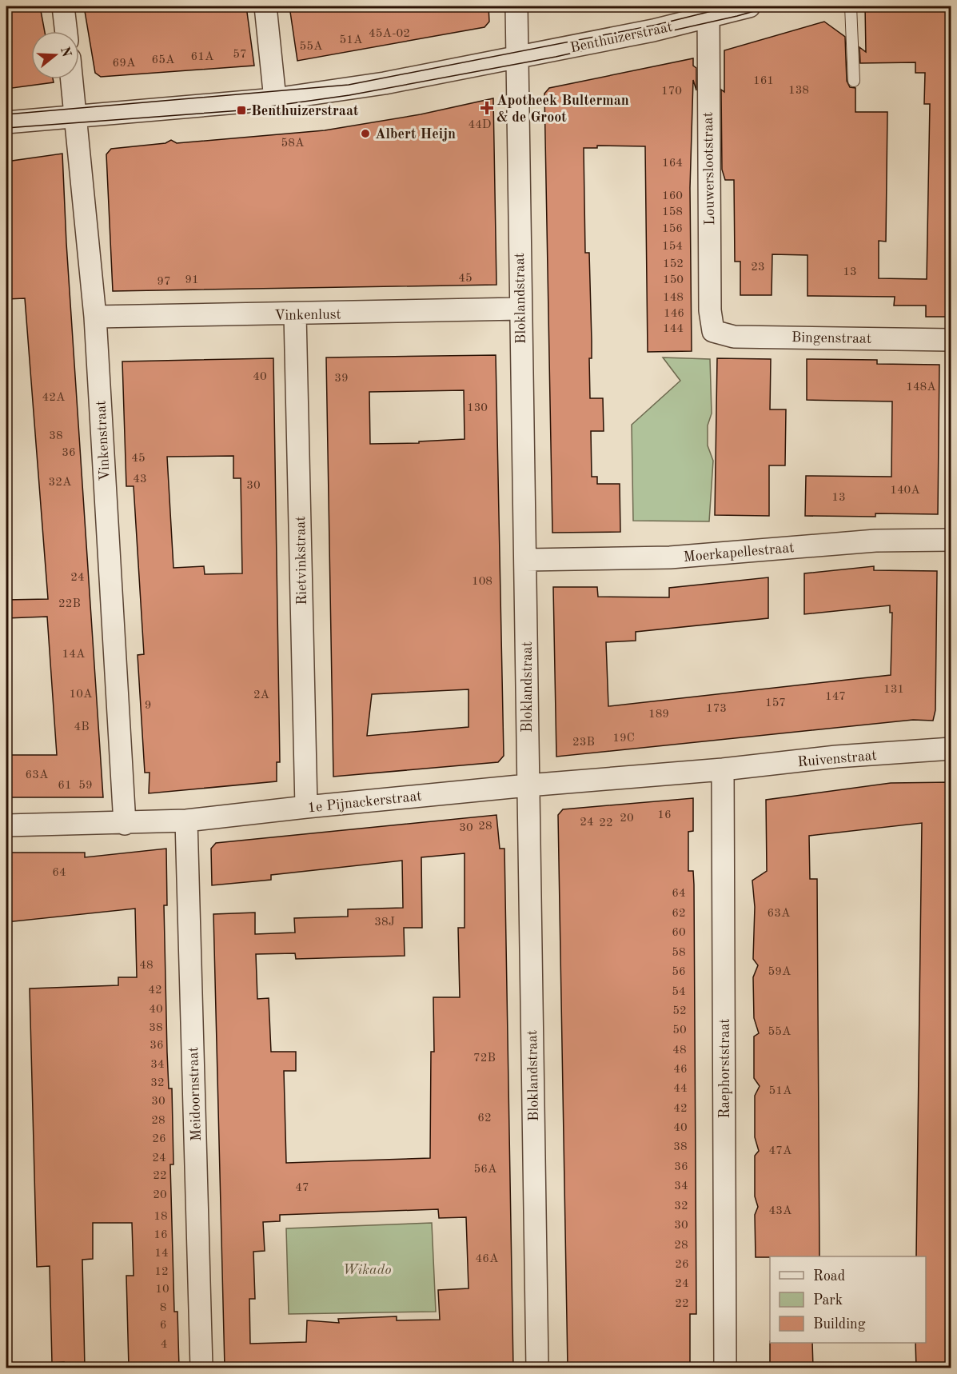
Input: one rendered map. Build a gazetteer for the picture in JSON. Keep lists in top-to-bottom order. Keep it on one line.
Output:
{"streets":{"street":["Benthuizerstraat","Louwerslootstraat","Bloklandstraat","Vinkenlust","Bingenstraat","Vinkenstraat","Moerkapellestraat","Rietvinkstraat","Ruivenstraat","1e Pijnackerstraat","Raephorststraat","Meidoornstraat"]},"crossings":[["Benthuizerstraat","Louwerslootstraat"],["Benthuizerstraat","Bloklandstraat"],["Benthuizerstraat","Vinkenstraat"],["Louwerslootstraat","Bingenstraat"],["Bloklandstraat","Vinkenlust"],["Bloklandstraat","Moerkapellestraat"],["Bloklandstraat","1e Pijnackerstraat"],["Vinkenlust","Vinkenstraat"],["Vinkenlust","Rietvinkstraat"],["Vinkenstraat","1e Pijnackerstraat"],["Rietvinkstraat","1e Pijnackerstraat"],["Ruivenstraat","1e Pijnackerstraat"],["Ruivenstraat","Raephorststraat"],["1e Pijnackerstraat","Raephorststraat"],["1e Pijnackerstraat","Meidoornstraat"]],"parks":["Wikado"],"places":{"health":["Apotheek Bulterman & de Groot"],"transit":["Benthuizerstraat"],"other":["Albert Heijn"]},"house_numbers":["45A-02","51A","55A","57","61A","65A","69A","161","138","170","44D","58A","164","160","158","156","154","152","23","13","45","91","150","97","148","146","144","40","39","148A","42A","130","38","36","45","43","32A","30","140A","13","24","108","22B","14A","131","10A","2A","147","157","9","173","189","4B","19C","23B","63A","61","59","16","20","24","22","28","30","64","64","62","63A","38J","60","58","48","56","59A","42","54","40","52","38","50","55A","36","48","72B","34","46","32","44","51A","30","42","62","28","40","26","38","47A","24","36","56A","22","34","47","20","32","43A","18","30","16","28","14","46A","26","12","24","10","22","8","6","4"],"legend":["Road","Park","Building"],"north":"right"}
